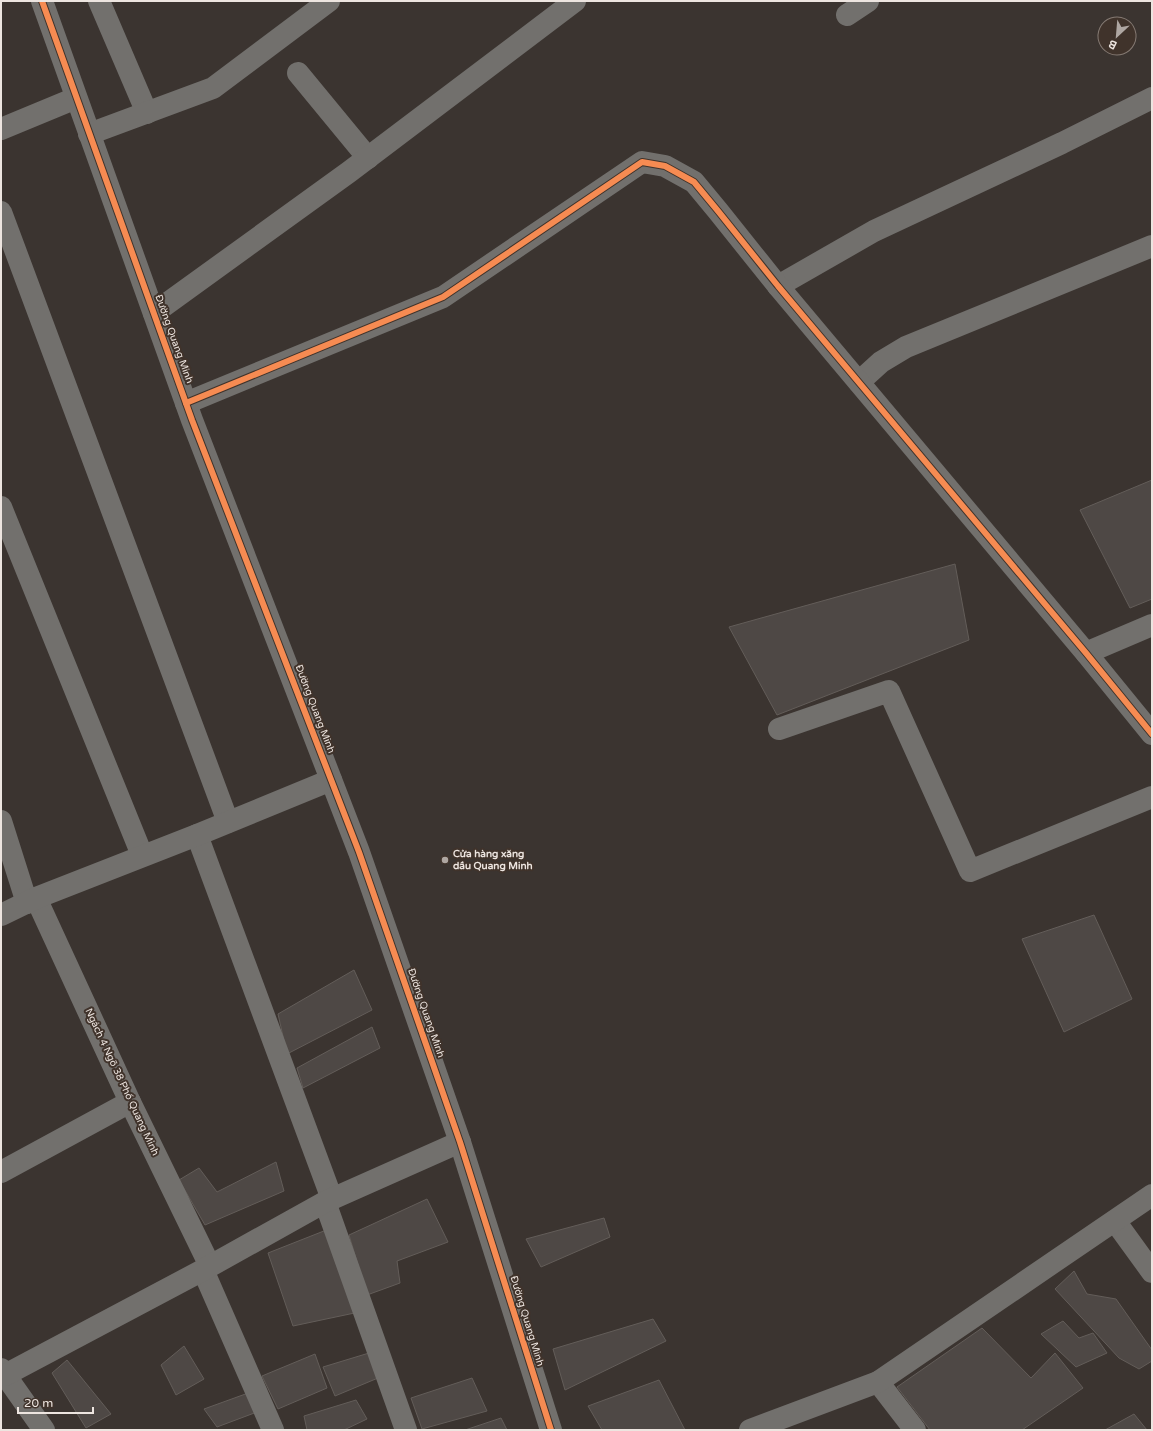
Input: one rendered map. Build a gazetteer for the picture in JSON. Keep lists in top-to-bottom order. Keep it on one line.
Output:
{"streets":{"street":["Đường Quang Minh","Ngách 4 Ngõ 38 Phố Quang Minh"]},"places":["Cửa hàng xăng dầu Quang Minh"],"scale_bar":"20 m","north":"bottom left"}
